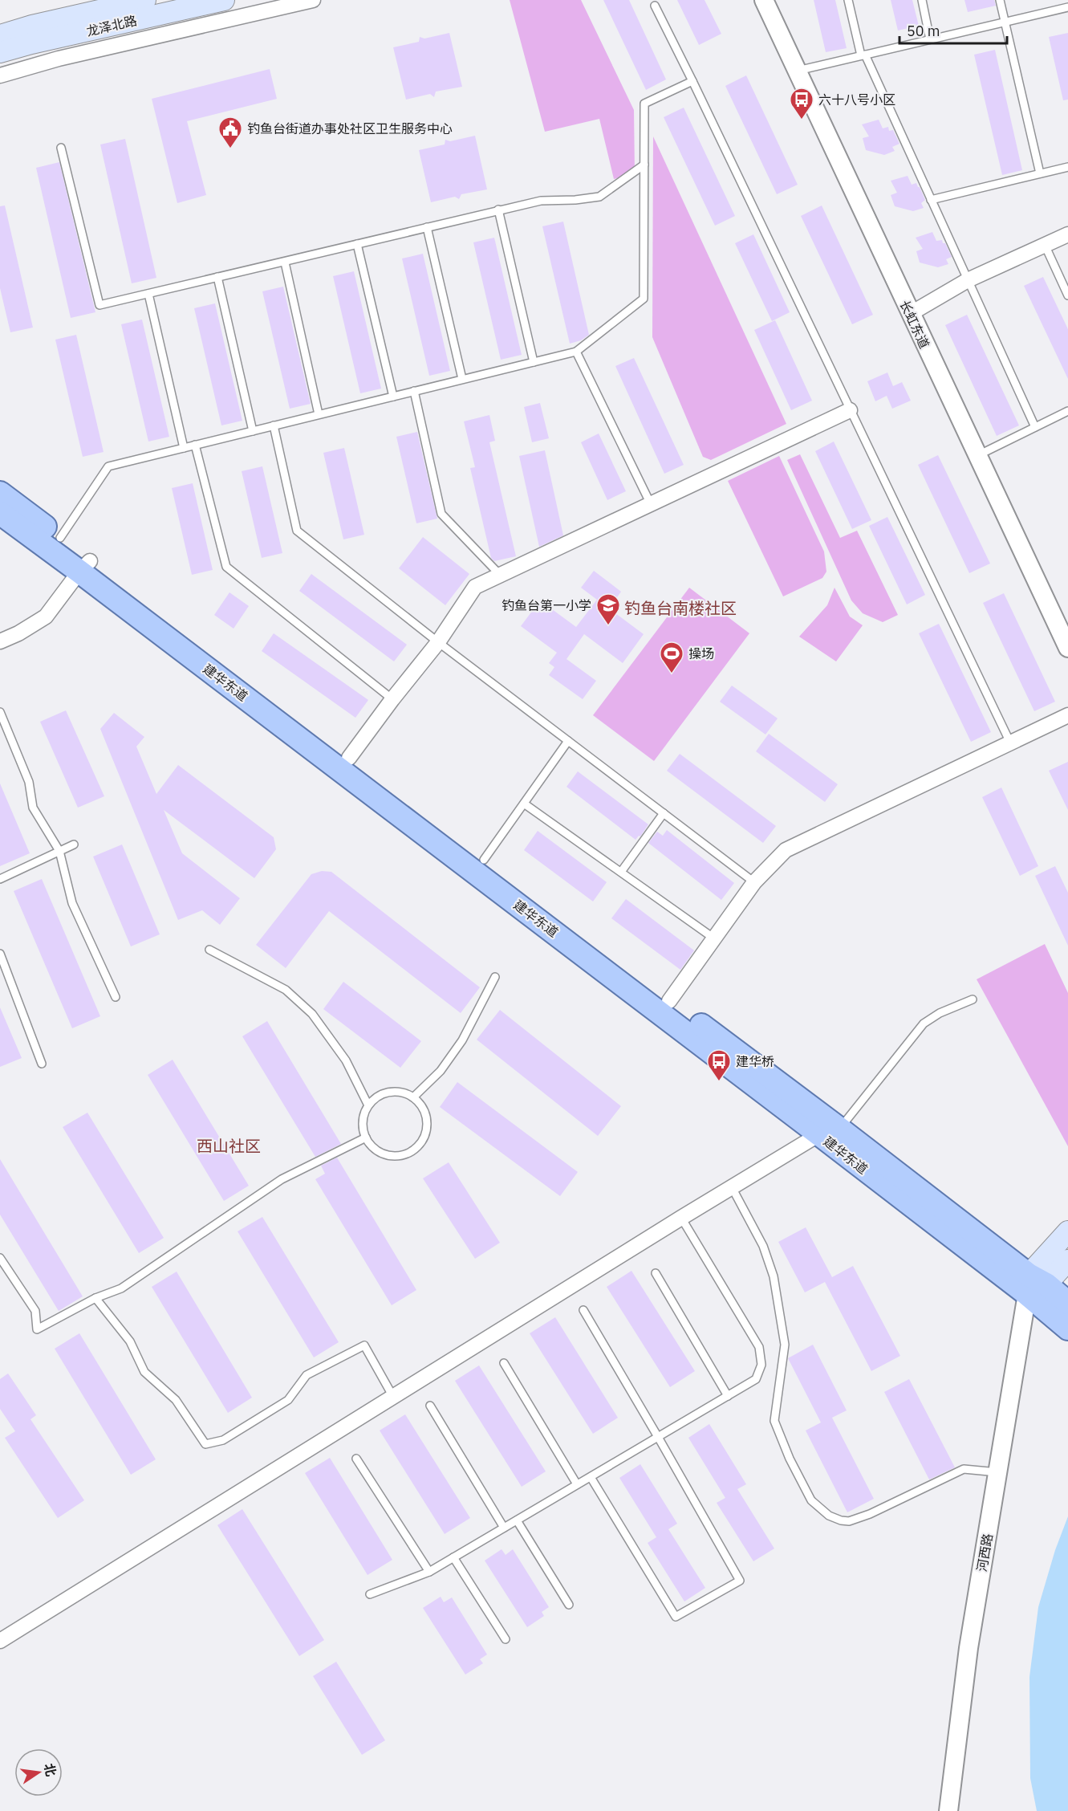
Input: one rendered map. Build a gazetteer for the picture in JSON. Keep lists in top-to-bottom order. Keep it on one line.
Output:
{"streets":{"main road":["龙泽北路","建华东道"],"street":["长虹东道","河西路"]},"crossings":[["建华东道","河西路"]],"districts":["钓鱼台南楼社区","西山社区"],"places":{"bus stop":["六十八号小区","建华桥"],"public building":["钓鱼台街道办事处社区卫生服务中心"],"school or university":["钓鱼台第一小学"],"sports":["操场"]},"scale_bar":"50 m","north":"right"}
